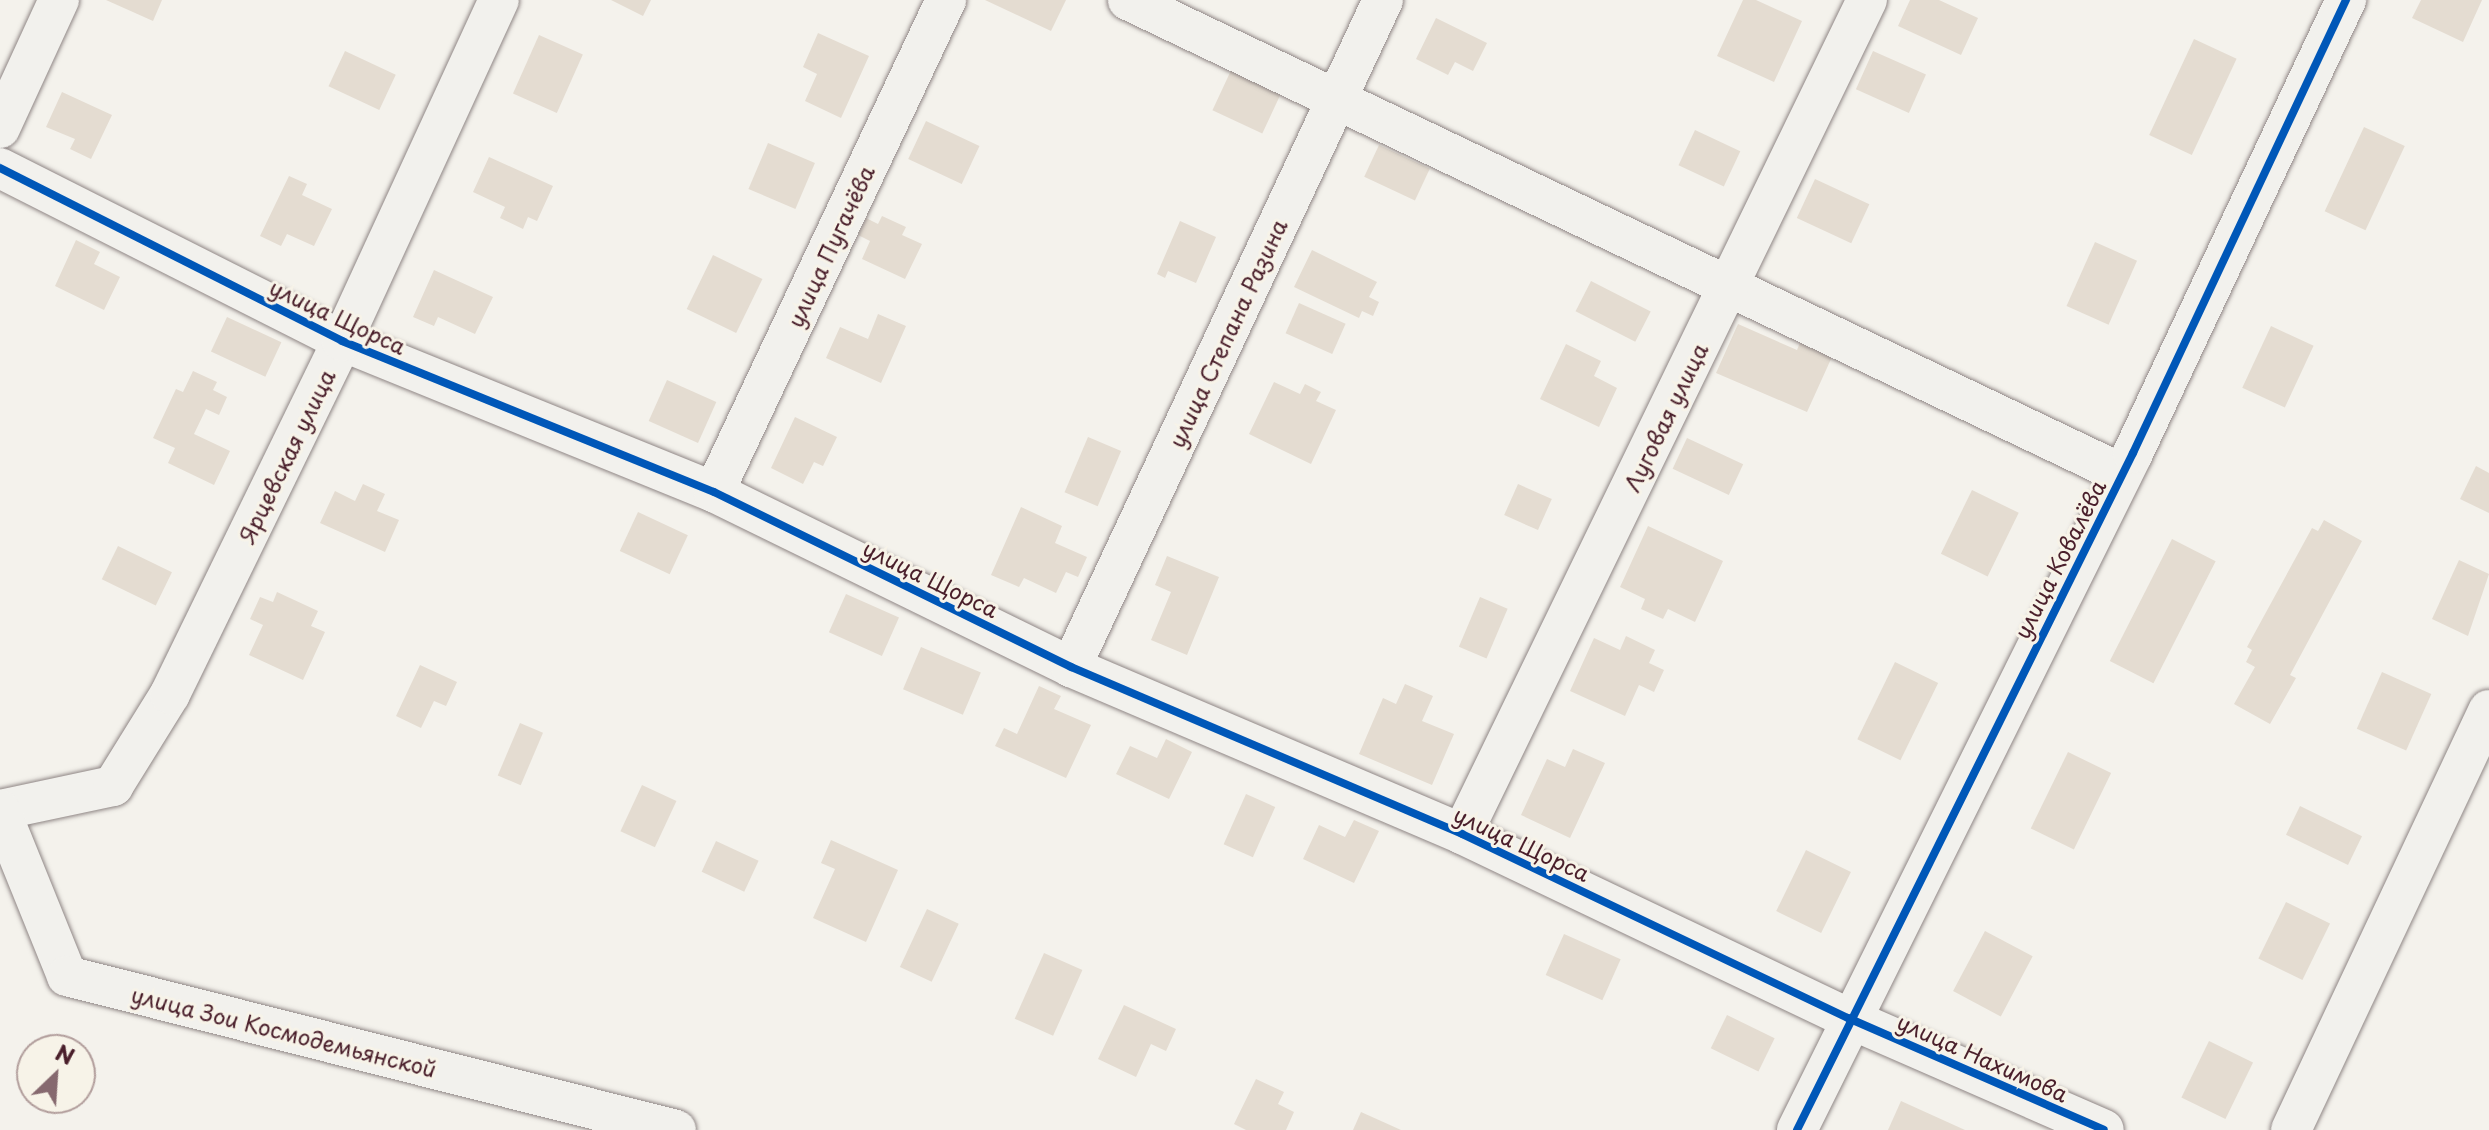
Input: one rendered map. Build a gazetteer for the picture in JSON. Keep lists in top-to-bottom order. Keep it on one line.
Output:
{"streets":{"street":["улица Пугачёва","улица Щорса","улица Степана Разина","Луговая улица","Ярцевская улица","улица Ковалёва","улица Зои Космодемьянской","улица Нахимова"]},"crossings":[["улица Пугачёва","улица Щорса"],["улица Щорса","улица Степана Разина"],["улица Щорса","Луговая улица"],["улица Щорса","Ярцевская улица"],["улица Щорса","улица Ковалёва"],["улица Щорса","улица Нахимова"],["Ярцевская улица","улица Зои Космодемьянской"],["улица Ковалёва","улица Нахимова"]],"north":"top right"}
